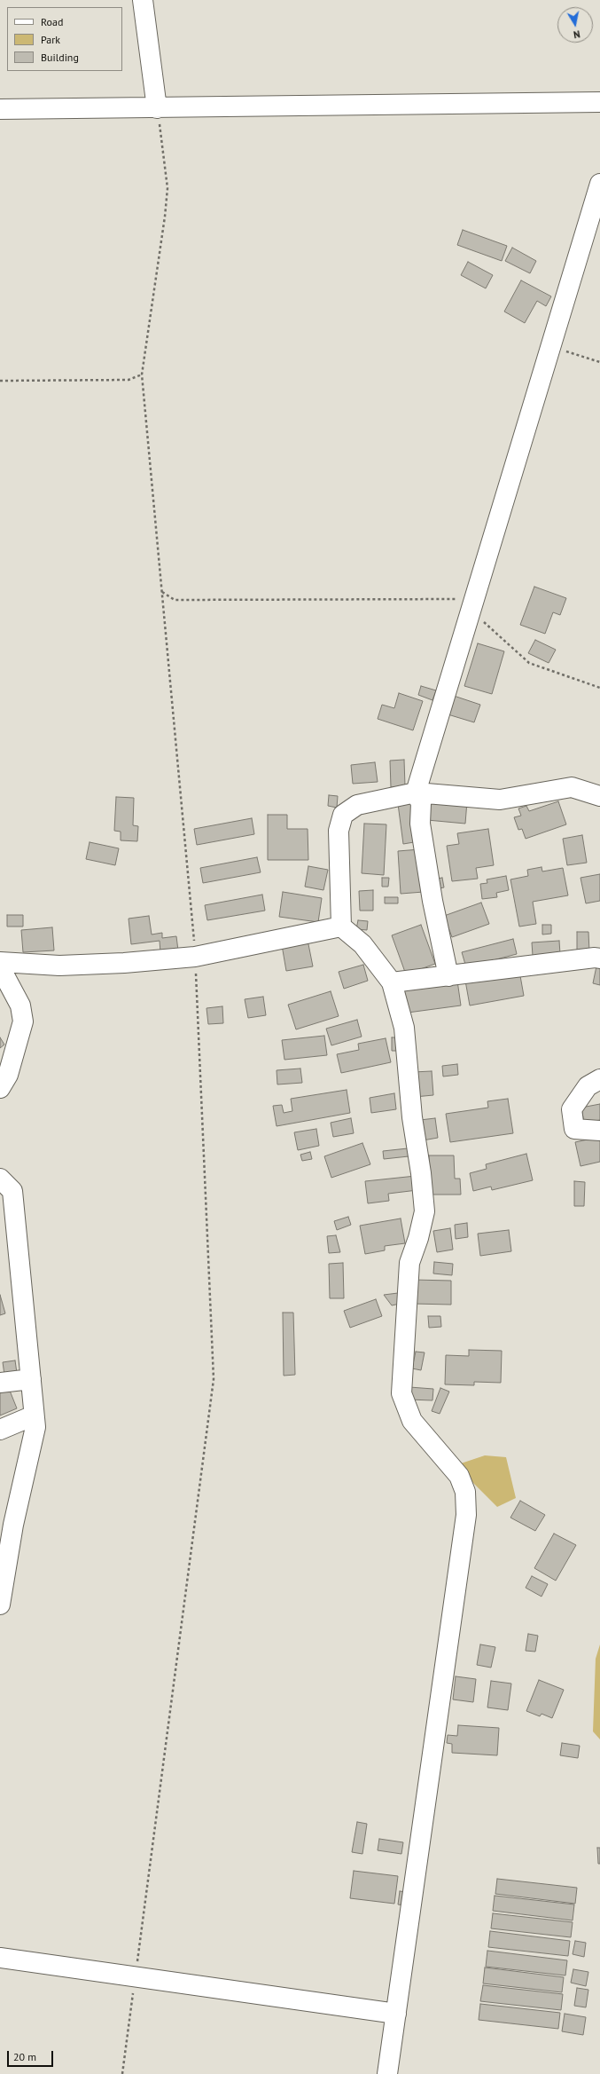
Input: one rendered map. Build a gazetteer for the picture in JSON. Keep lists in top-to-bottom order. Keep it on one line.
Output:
{"legend":["Road","Park","Building"],"scale_bar":"20 m","north":"bottom"}
